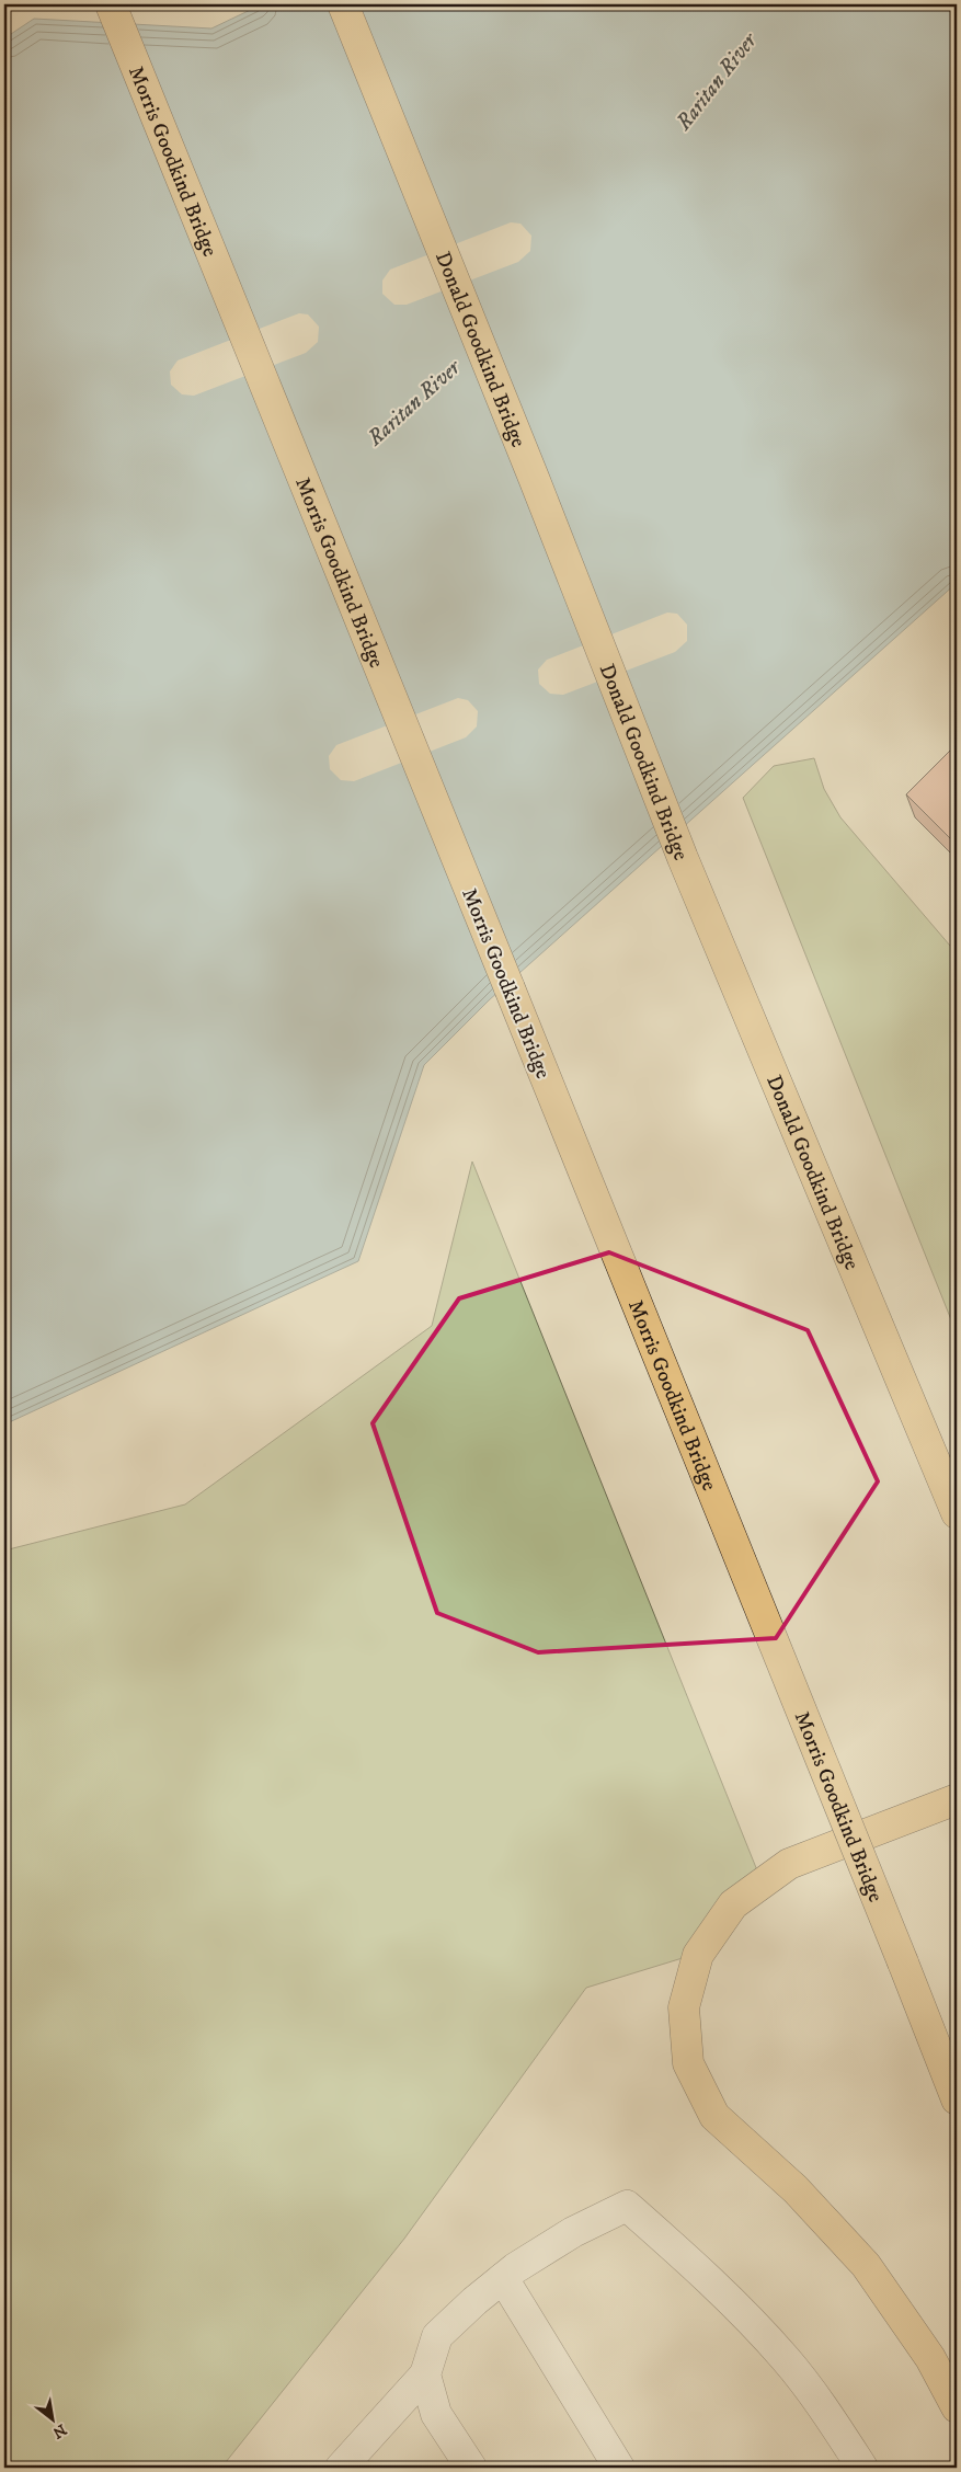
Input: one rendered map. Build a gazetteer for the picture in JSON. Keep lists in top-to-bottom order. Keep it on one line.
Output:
{"streets":{"highway":["Morris Goodkind Bridge","Donald Goodkind Bridge"]},"water":["Raritan River"],"north":"bottom right"}
